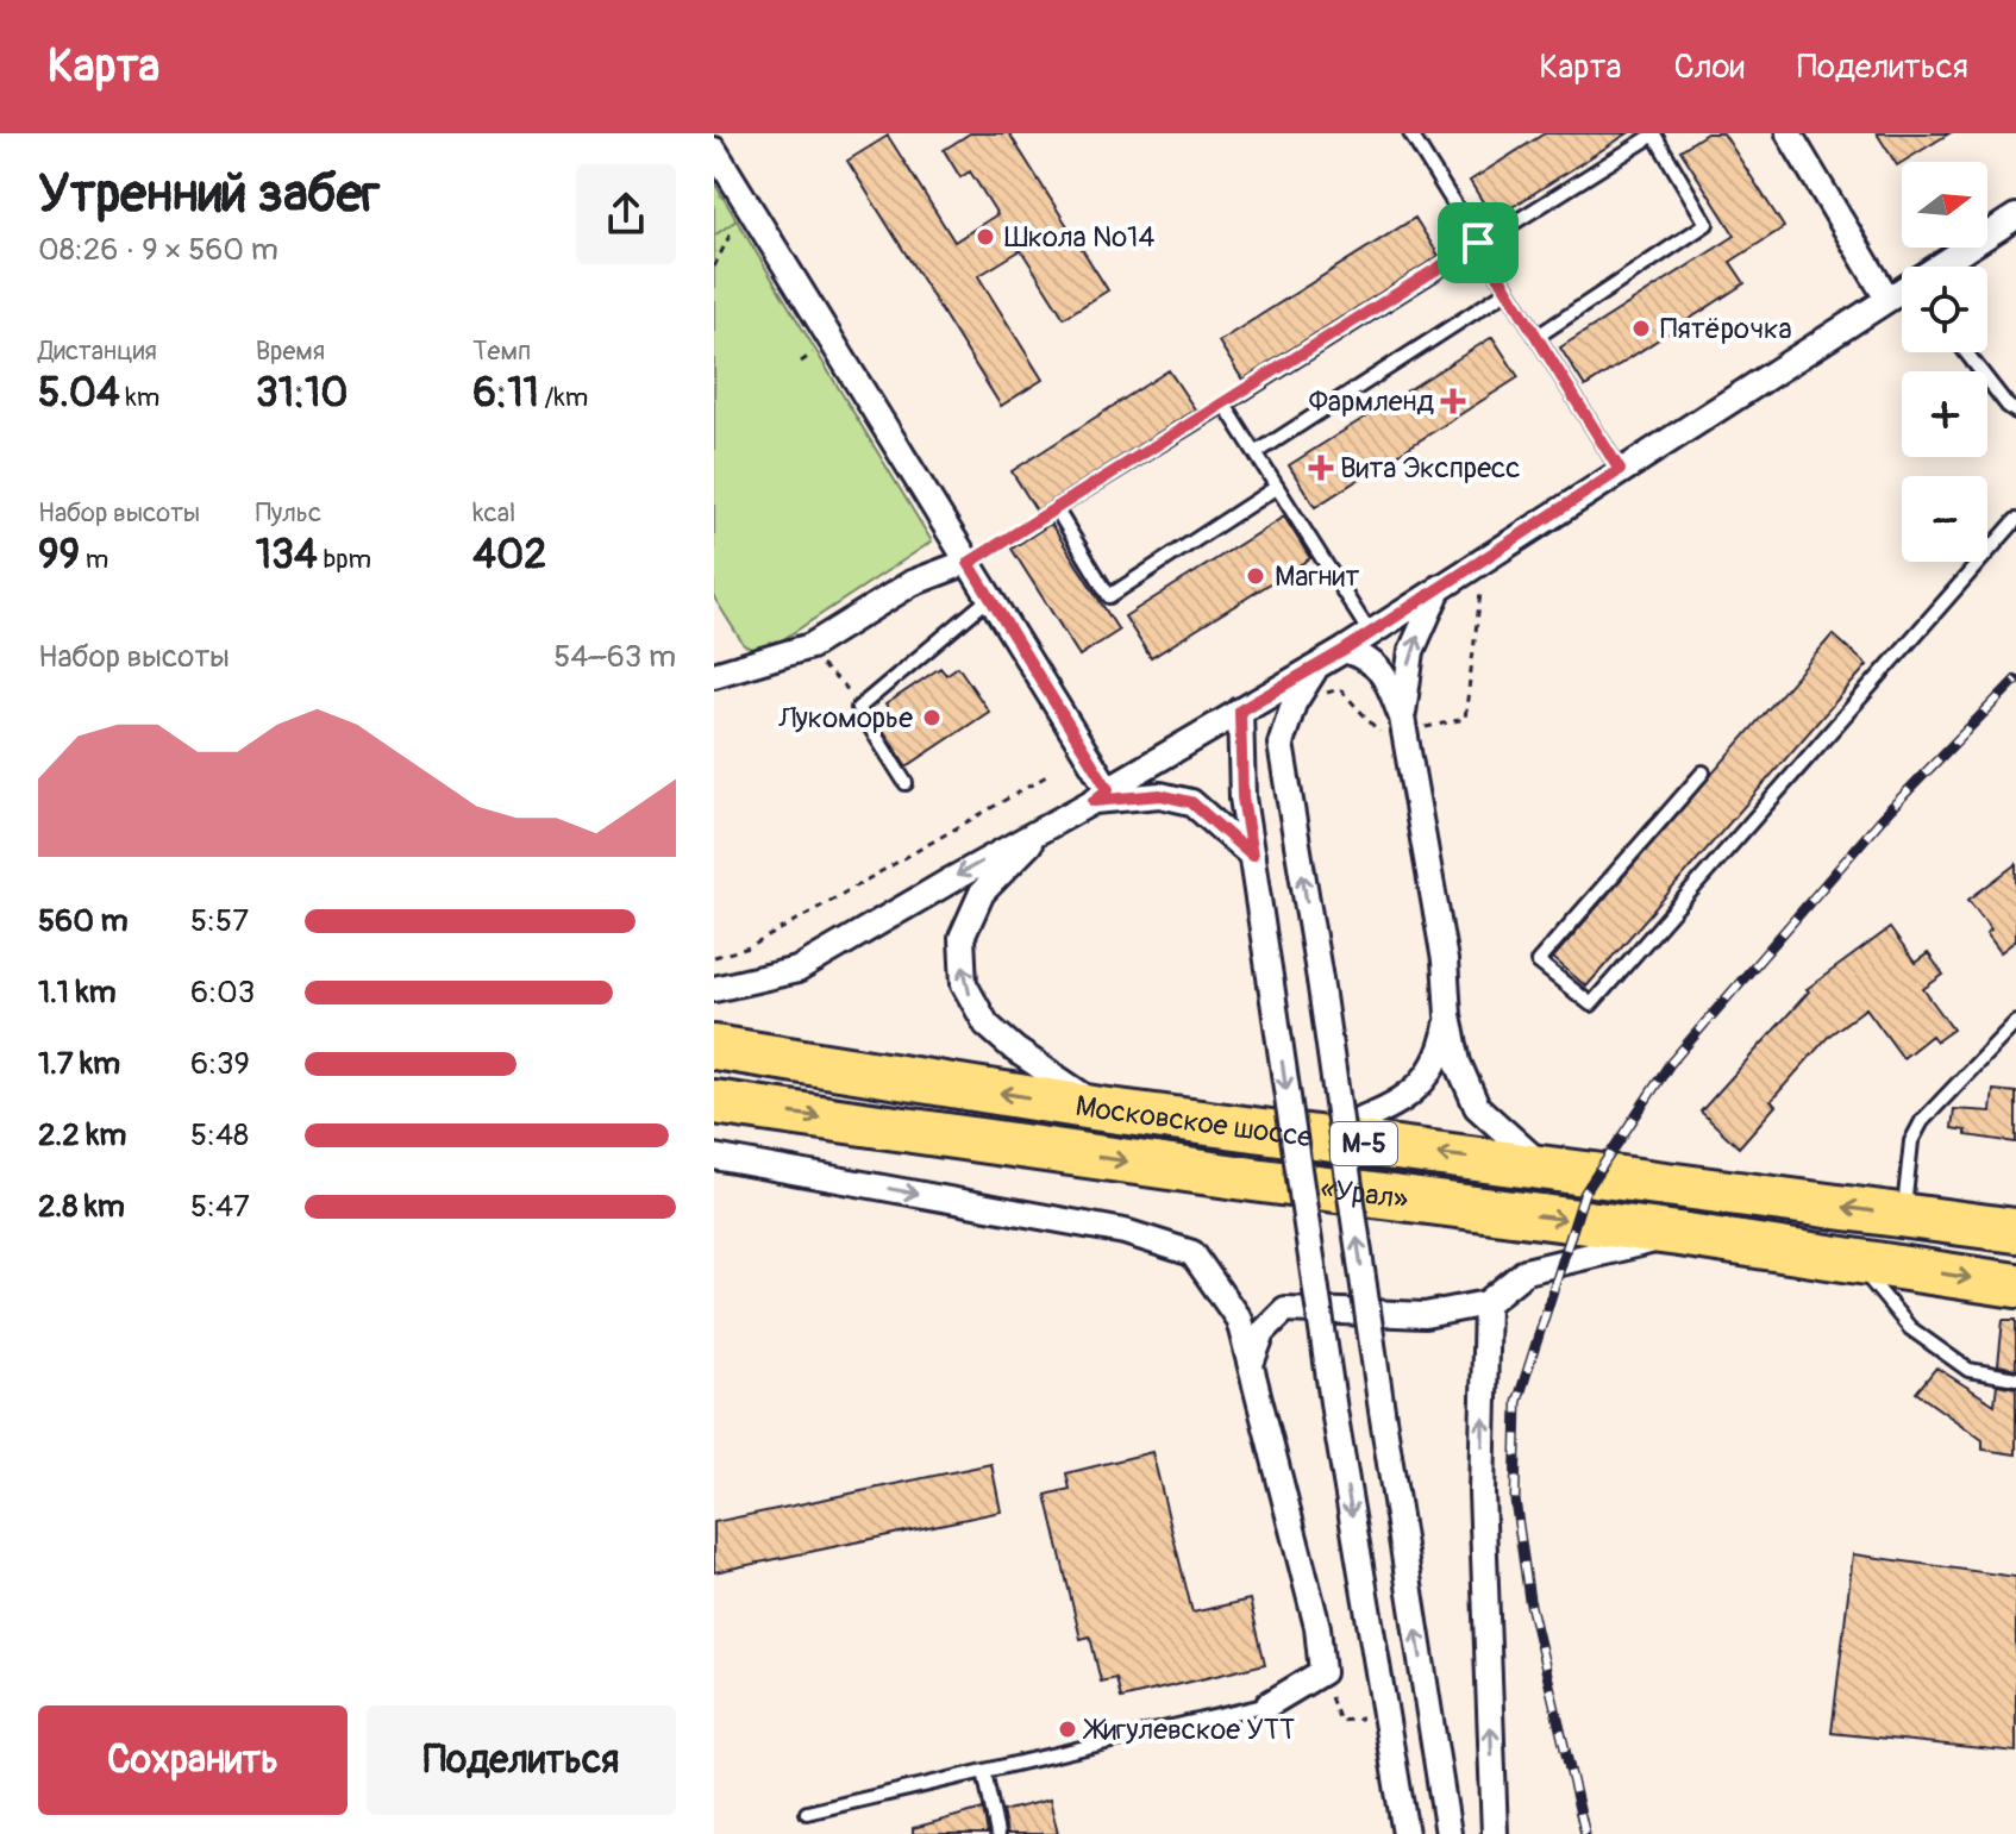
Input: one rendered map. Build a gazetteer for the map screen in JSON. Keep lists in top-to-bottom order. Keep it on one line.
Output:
{"streets":{"highway":["Московское шоссе","М-5","«Урал»"]},"one_way":["Московское шоссе","«Урал»"],"places":{"other":["Школа №14","Пятёрочка","Магнит","Лукоморье","Жигулевское УТТ"],"health":["Фармленд","Вита Экспресс"]},"north":"right","page":{"header":"Карта","nav":["Карта","Слои","Поделиться"],"heading":["Утренний забег","08:26 · 9 × 560 m"],"map_buttons":["+","−"],"stats":[["Дистанция","5.04 km"],["Время","31:10"],["Темп","6:11 /km"],["Набор высоты","99 m"],["Пульс","134 bpm"],["kcal","402"]],"chart":["Набор высоты","54–63 m"],"list":[{"name":"560 m","note":"5:57"},{"name":"1.1 km","note":"6:03"},{"name":"1.7 km","note":"6:39"},{"name":"2.2 km","note":"5:48"},{"name":"2.8 km","note":"5:47"}],"buttons":["Сохранить","Поделиться"]}}
